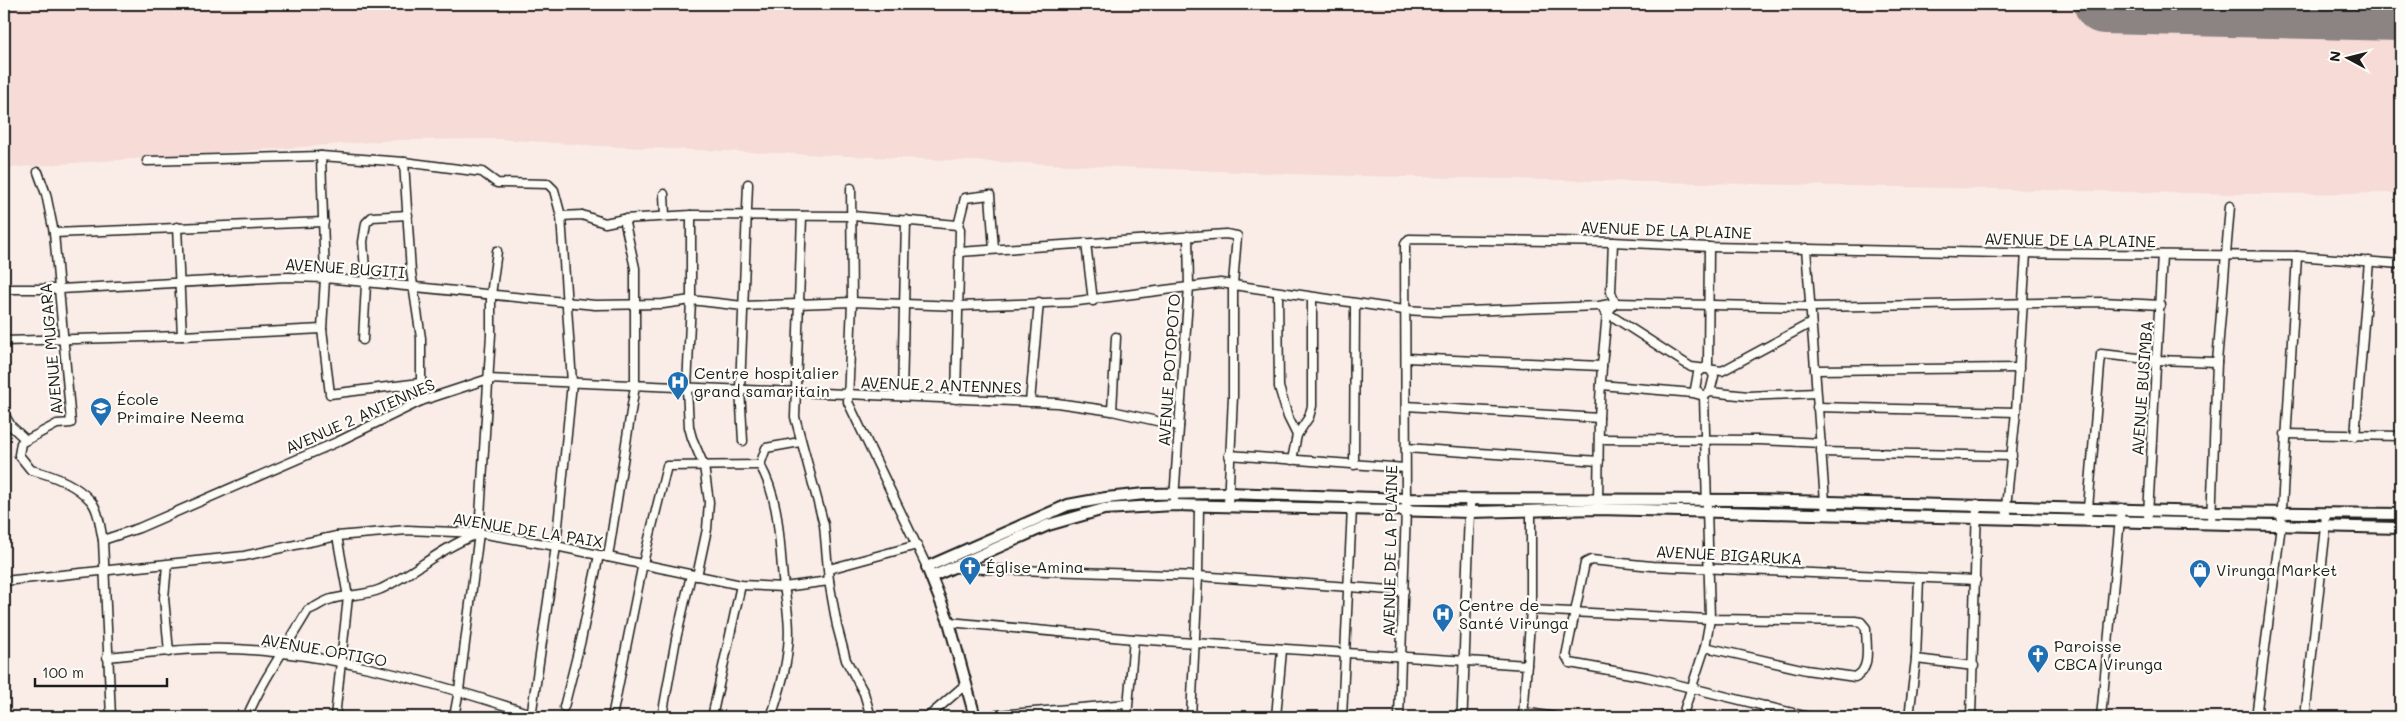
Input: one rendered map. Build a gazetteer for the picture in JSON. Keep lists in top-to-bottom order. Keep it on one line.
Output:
{"streets":{"street":["AVENUE DE LA PLAINE","AVENUE BUGITI","AVENUE MUGARA","AVENUE POTOPOTO","AVENUE 2 ANTENNES","AVENUE BUSIMBA","AVENUE DE LA PAIX","AVENUE BIGARUKA","AVENUE OPTIGO"]},"crossings":[["AVENUE DE LA PLAINE","AVENUE BUGITI"],["AVENUE DE LA PLAINE","AVENUE BUSIMBA"],["AVENUE BUGITI","AVENUE MUGARA"],["AVENUE BUGITI","AVENUE POTOPOTO"],["AVENUE BUGITI","AVENUE BUSIMBA"],["AVENUE POTOPOTO","AVENUE 2 ANTENNES"]],"places":{"hospital":["Centre hospitalier grand samaritain","Centre de Santé Virunga"],"school or university":["École Primaire Neema"],"church":["Église Amina","Paroisse CBCA Virunga"],"shop":["Virunga Market"]},"scale_bar":"100 m","north":"left"}
